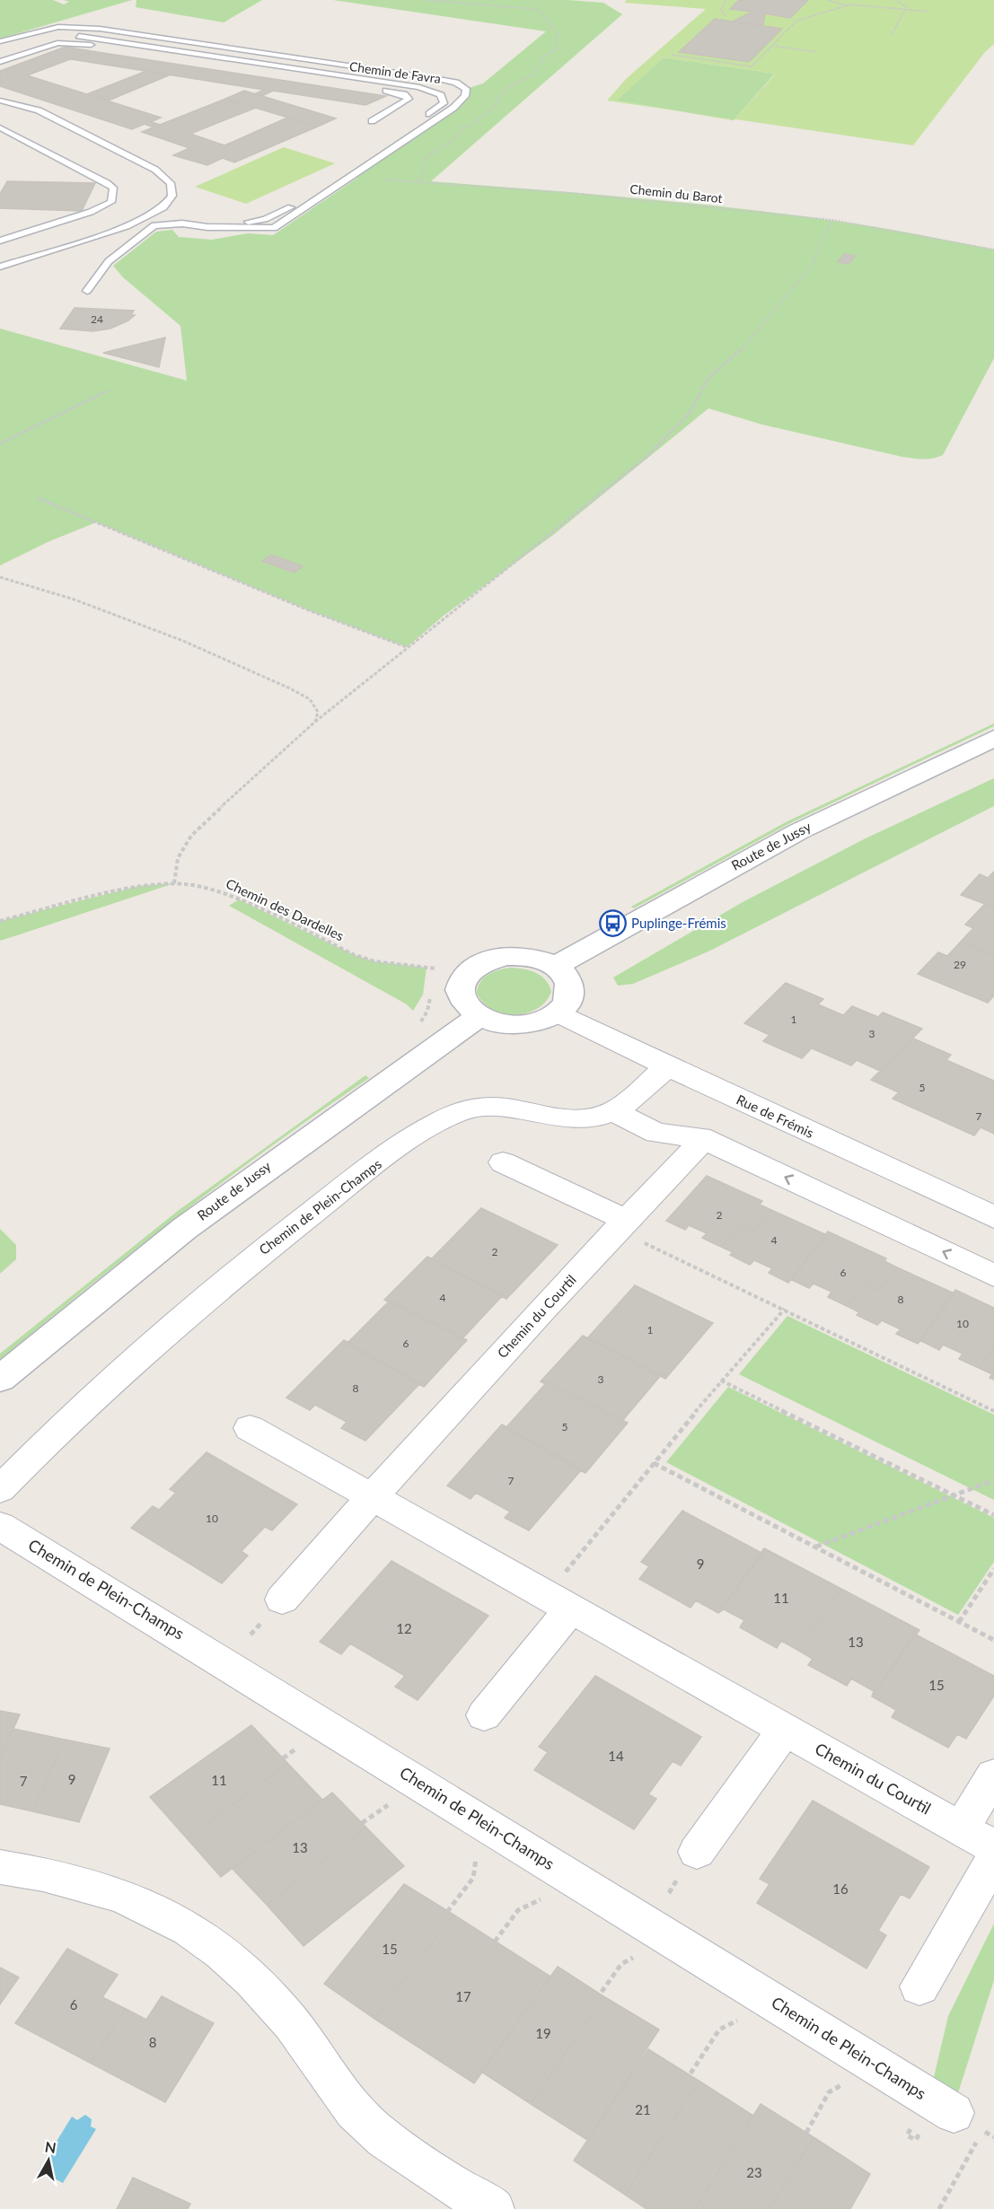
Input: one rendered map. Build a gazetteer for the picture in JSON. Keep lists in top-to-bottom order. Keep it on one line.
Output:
{"streets":{"main road":["Route de Jussy"],"street":["Rue de Frémis","Chemin de Plein-Champs","Chemin du Courtil"],"lane":["Chemin de Favra"],"path":["Chemin du Barot","Chemin des Dardelles"]},"crossings":[["Chemin de Favra","Chemin du Barot"],["Route de Jussy","Chemin des Dardelles"],["Route de Jussy","Rue de Frémis"],["Chemin des Dardelles","Rue de Frémis"],["Rue de Frémis","Chemin de Plein-Champs"]],"places":{"bus stop":["Puplinge-Frémis"]},"house_numbers":["24","29","1","3","5","7","2","4","2","6","4","8","10","1","6","3","8","5","7","10","9","11","12","13","15","14","9","11","7","13","16","15","17","6","19","8","21","23"],"north":"top"}
